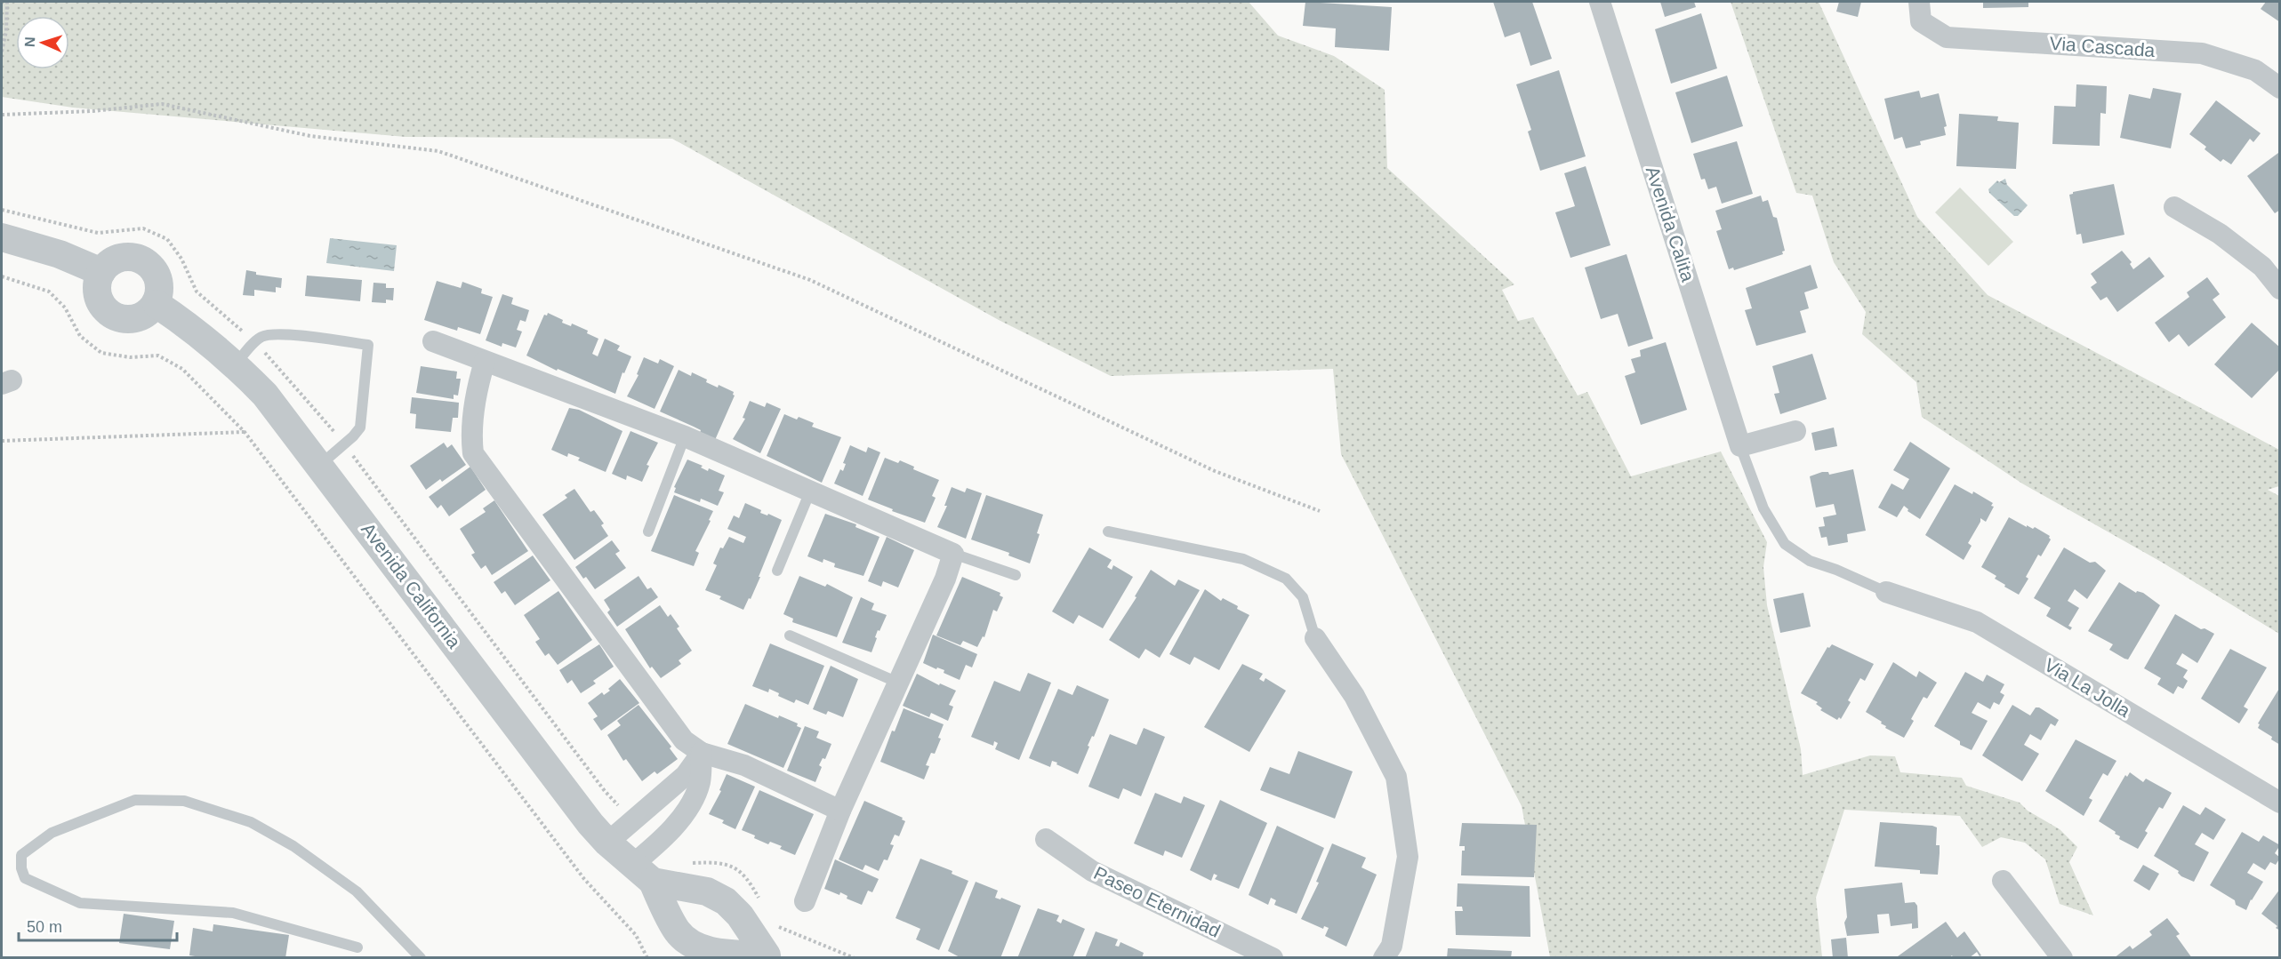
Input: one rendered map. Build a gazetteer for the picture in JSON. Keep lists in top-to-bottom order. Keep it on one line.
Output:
{"streets":{"street":["Via Cascada","Avenida Calita","Avenida California","Via La Jolla","Paseo Eternidad"]},"scale_bar":"50 m","north":"left"}
